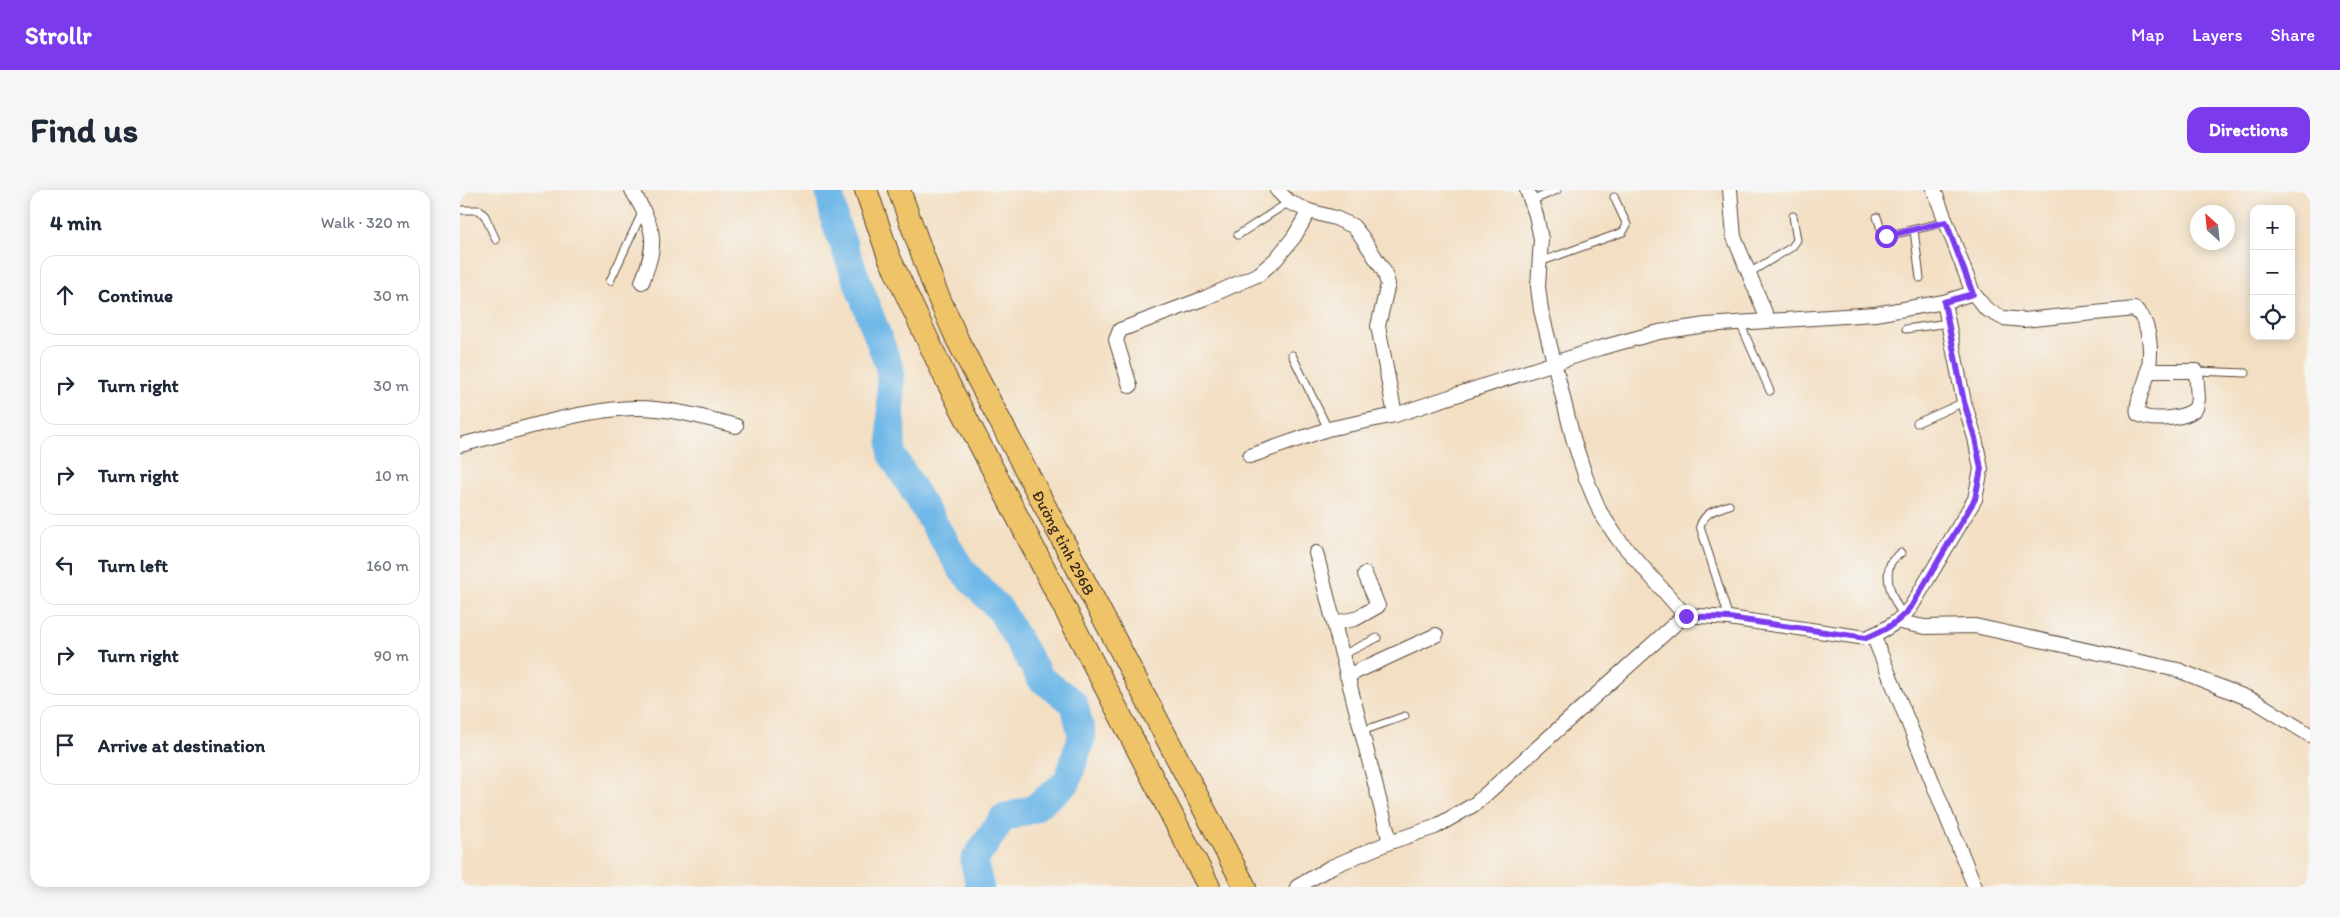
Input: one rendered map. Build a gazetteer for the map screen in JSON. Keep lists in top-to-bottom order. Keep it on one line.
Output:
{"streets":{"main road":["Đường tỉnh 296B"]},"north":"top left","page":{"header":"Strollr","nav":["Map","Layers","Share"],"buttons":"Directions","title":"Find us","heading":["4 min","Walk · 320 m"],"map_buttons":["+","−"],"list":[["Continue","30 m"],["Turn right","30 m"],["Turn right","10 m"],["Turn left","160 m"],["Turn right","90 m"],"Arrive at destination"]}}
